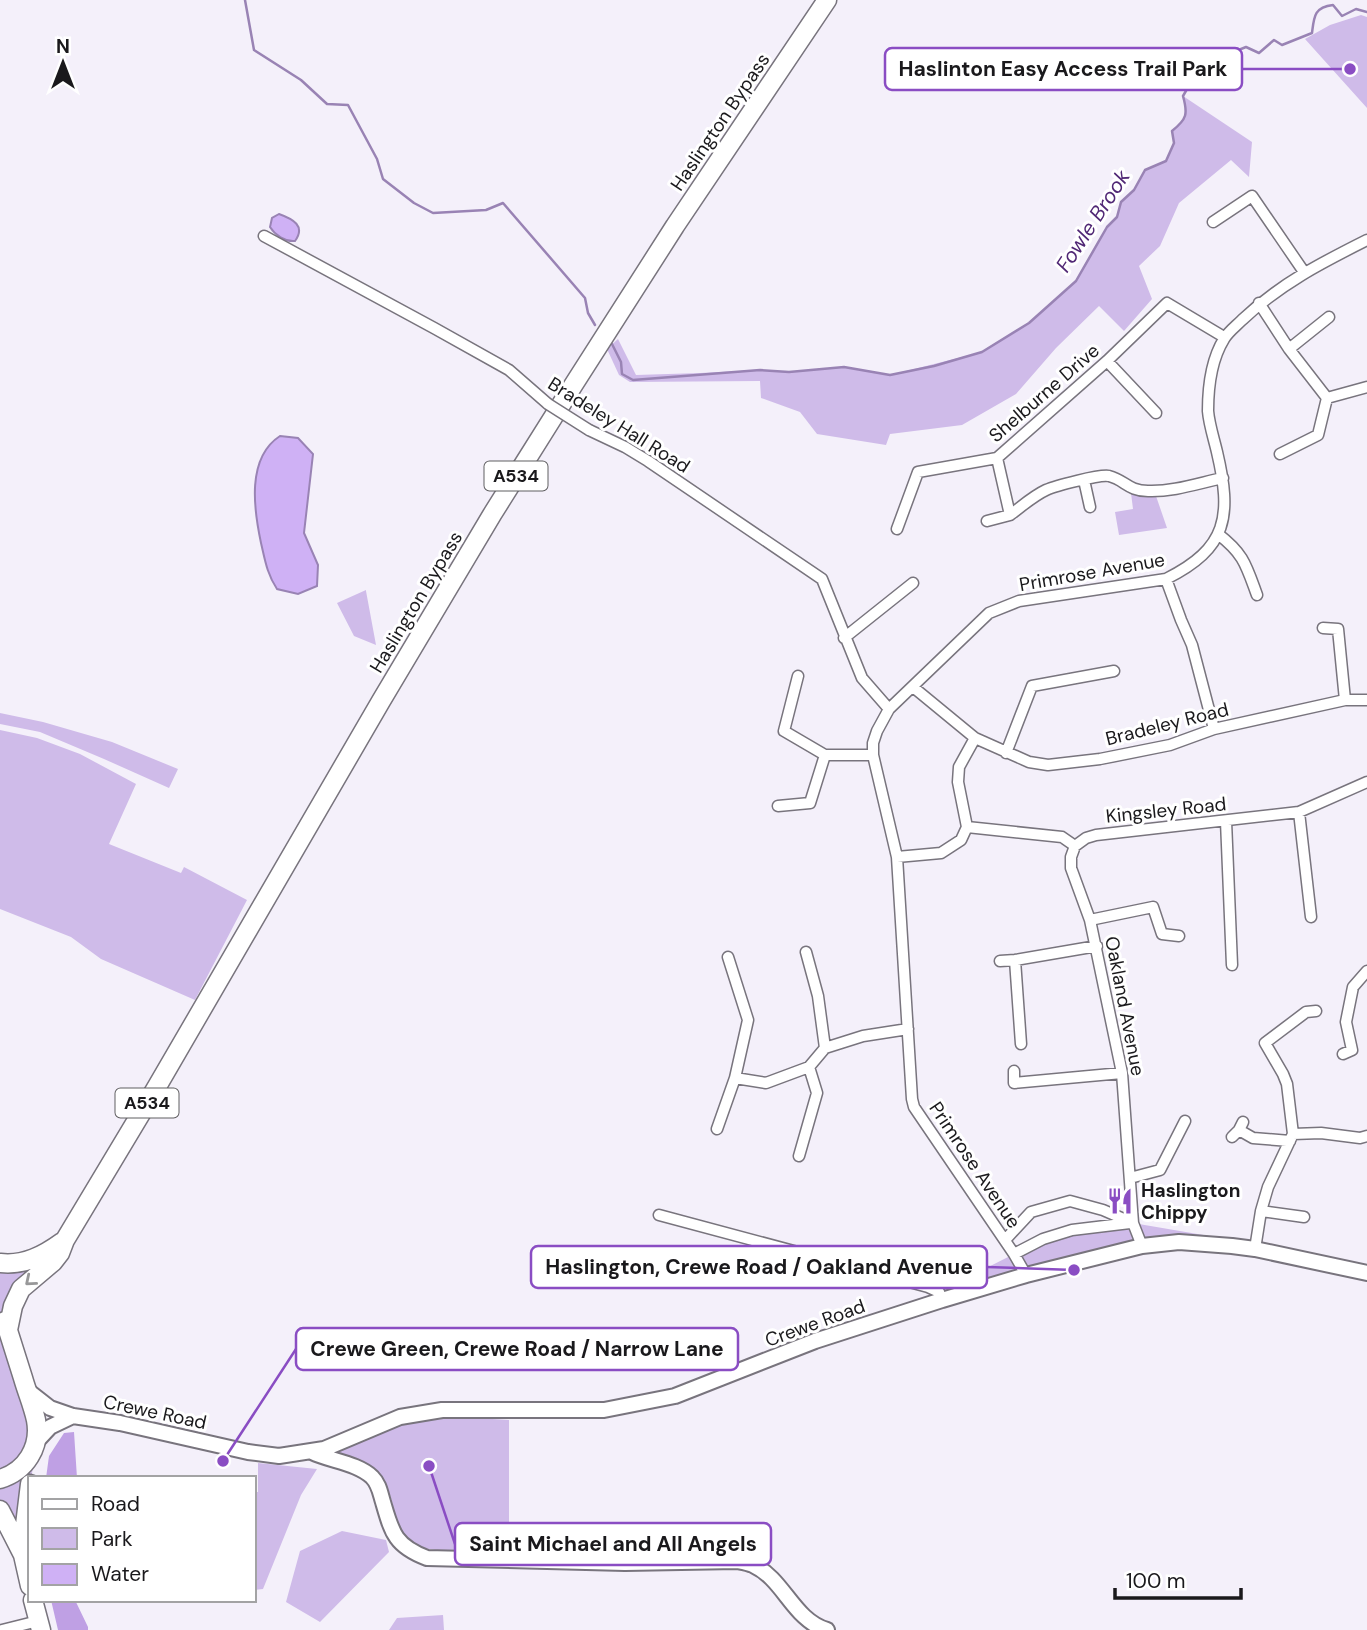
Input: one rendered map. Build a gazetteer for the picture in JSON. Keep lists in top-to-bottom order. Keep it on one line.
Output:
{"streets":{"highway":["Haslington Bypass","A534"],"street":["Shelburne Drive","Bradeley Hall Road","Primrose Avenue","Bradeley Road","Kingsley Road","Oakland Avenue","Crewe Road"]},"crossings":[["Shelburne Drive","Primrose Avenue"],["Bradeley Hall Road","Primrose Avenue"],["Primrose Avenue","Bradeley Road"],["Primrose Avenue","Crewe Road"],["Kingsley Road","Oakland Avenue"],["Oakland Avenue","Crewe Road"]],"water":["Fowle Brook"],"places":{"other":["Haslinton Easy Access Trail Park","Haslington, Crewe Road / Oakland Avenue","Crewe Green, Crewe Road / Narrow Lane","Saint Michael and All Angels"],"restaurant":["Haslington Chippy"]},"legend":["Road","Park","Water"],"scale_bar":"100 m","north":"top"}
